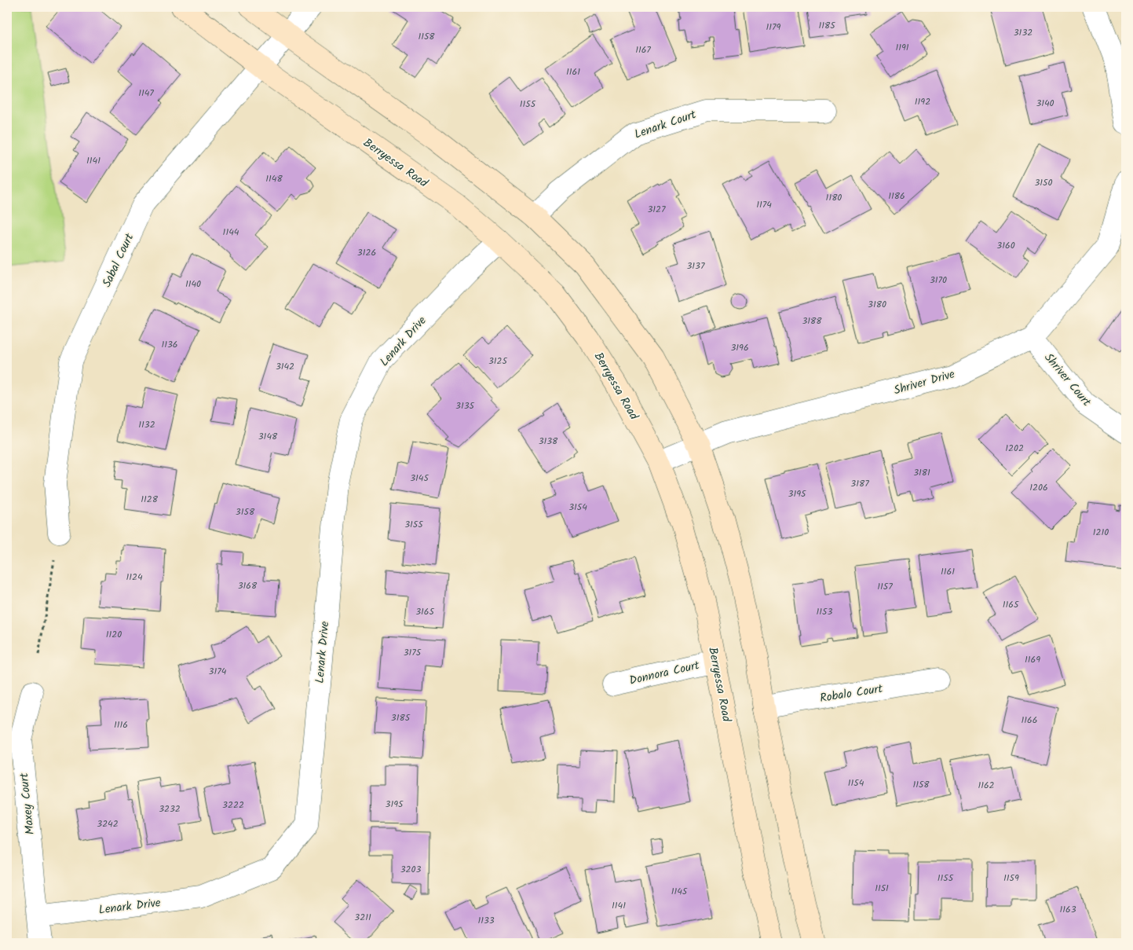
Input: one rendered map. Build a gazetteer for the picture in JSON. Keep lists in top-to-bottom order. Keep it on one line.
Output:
{"streets":{"main road":["Berryessa Road"],"street":["Lenark Court","Sabal Court","Lenark Drive","Shriver Court","Shriver Drive","Donnora Court","Robalo Court","Maxey Court"]},"crossings":[["Berryessa Road","Sabal Court"],["Berryessa Road","Lenark Drive"],["Berryessa Road","Shriver Drive"],["Berryessa Road","Donnora Court"],["Lenark Drive","Maxey Court"],["Shriver Court","Shriver Drive"]],"house_numbers":["1185","1179","3132","1158","1191","1167","1161","1147","1192","3140","1155","1141","1148","3150","1186","1180","1174","3127","1144","3160","3126","3137","3170","1140","3180","3188","1136","3196","3125","3142","3135","1132","3148","3138","1202","3181","3145","3187","1206","3195","1128","3154","3158","3155","1210","1161","1124","3168","1157","1165","3165","1153","1120","3175","1169","3174","3185","1166","1116","1154","1158","1162","3195","3222","3232","3242","3203","1155","1159","1151","1145","1141","1163","3211","1133"]}
